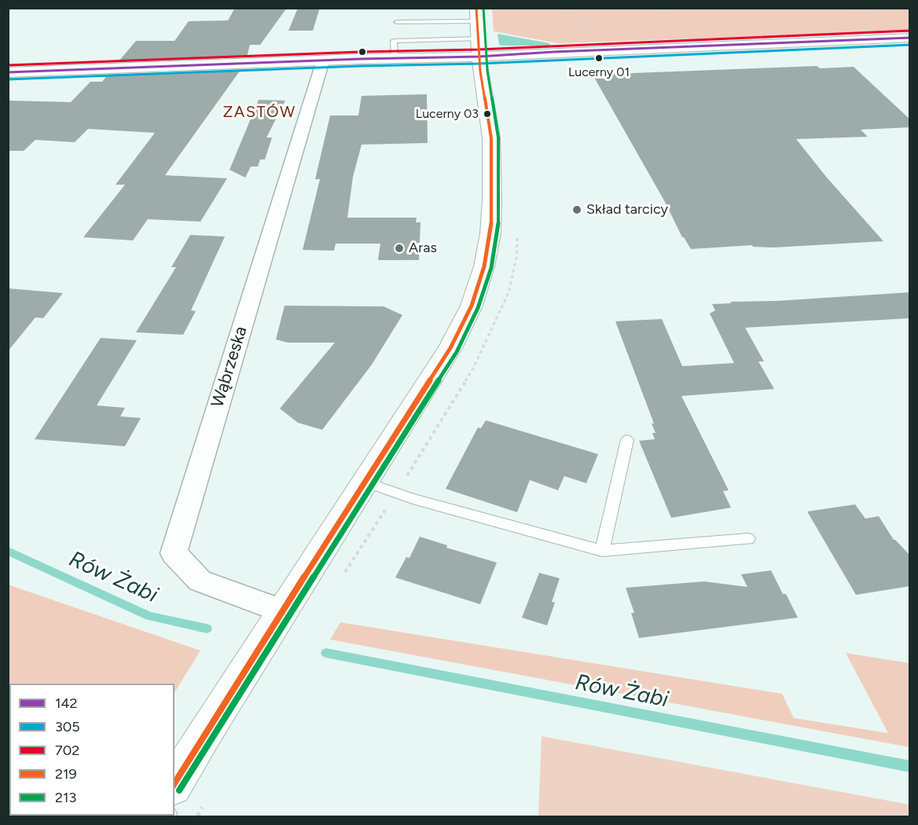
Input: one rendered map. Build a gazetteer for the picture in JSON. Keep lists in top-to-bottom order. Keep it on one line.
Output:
{"streets":{"street":["Wąbrzeska"]},"districts":["ZASTÓW"],"water":["Rów Żabi"],"places":["Lucerny 01","Lucerny 03","Skład tarcicy","Aras"],"lines":["transit line 219","transit line 213","transit line 702","transit line 142","transit line 305"],"legend":["142","305","702","219","213"]}
